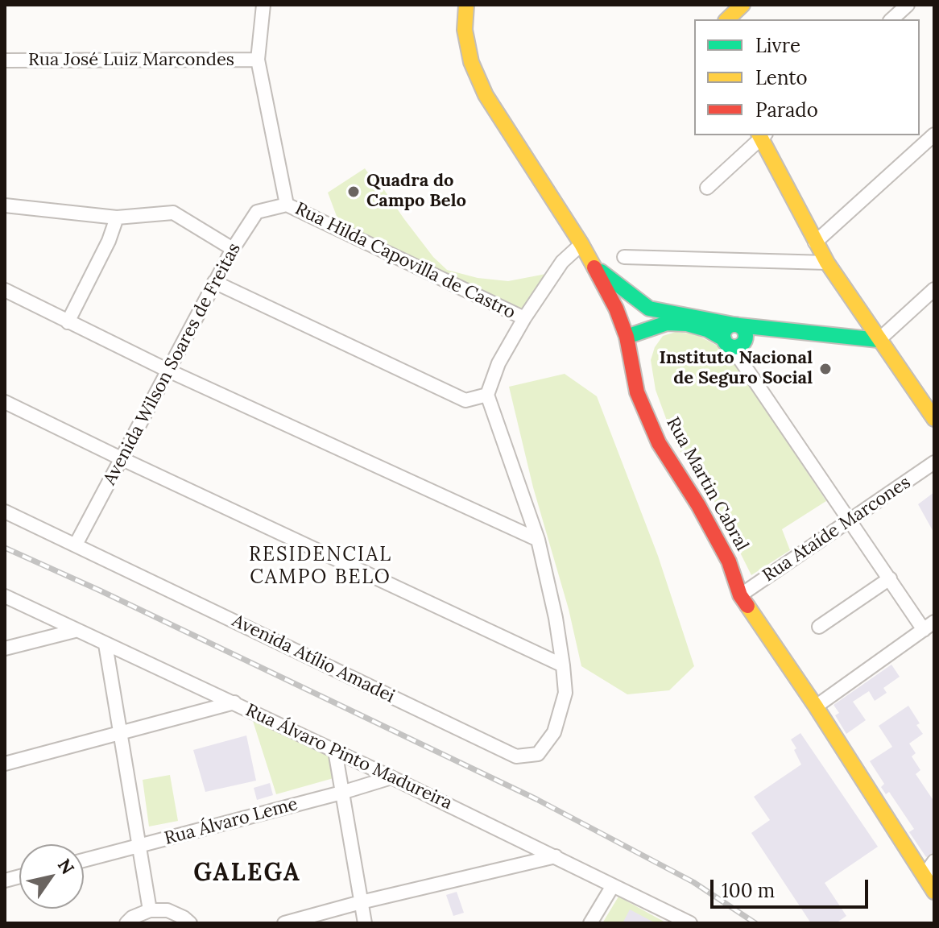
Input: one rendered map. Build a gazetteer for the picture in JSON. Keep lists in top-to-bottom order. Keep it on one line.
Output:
{"streets":{"main road":["Rua Martin Cabral"],"street":["Rua José Luiz Marcondes","Rua Hilda Capovilla de Castro","Avenida Wilson Soares de Freitas","Rua Ataíde Marcones","Avenida Atílio Amadei","Rua Álvaro Pinto Madureira","Rua Álvaro Leme"]},"crossings":[["Rua Hilda Capovilla de Castro","Avenida Wilson Soares de Freitas"],["Avenida Wilson Soares de Freitas","Avenida Atílio Amadei"],["Rua Martin Cabral","Rua Ataíde Marcones"],["Rua Álvaro Pinto Madureira","Rua Álvaro Leme"]],"districts":["RESIDENCIAL CAMPO BELO","GALEGA"],"places":["Quadra do Campo Belo","Instituto Nacional de Seguro Social"],"legend":["Livre","Lento","Parado"],"scale_bar":"100 m","north":"top right"}
